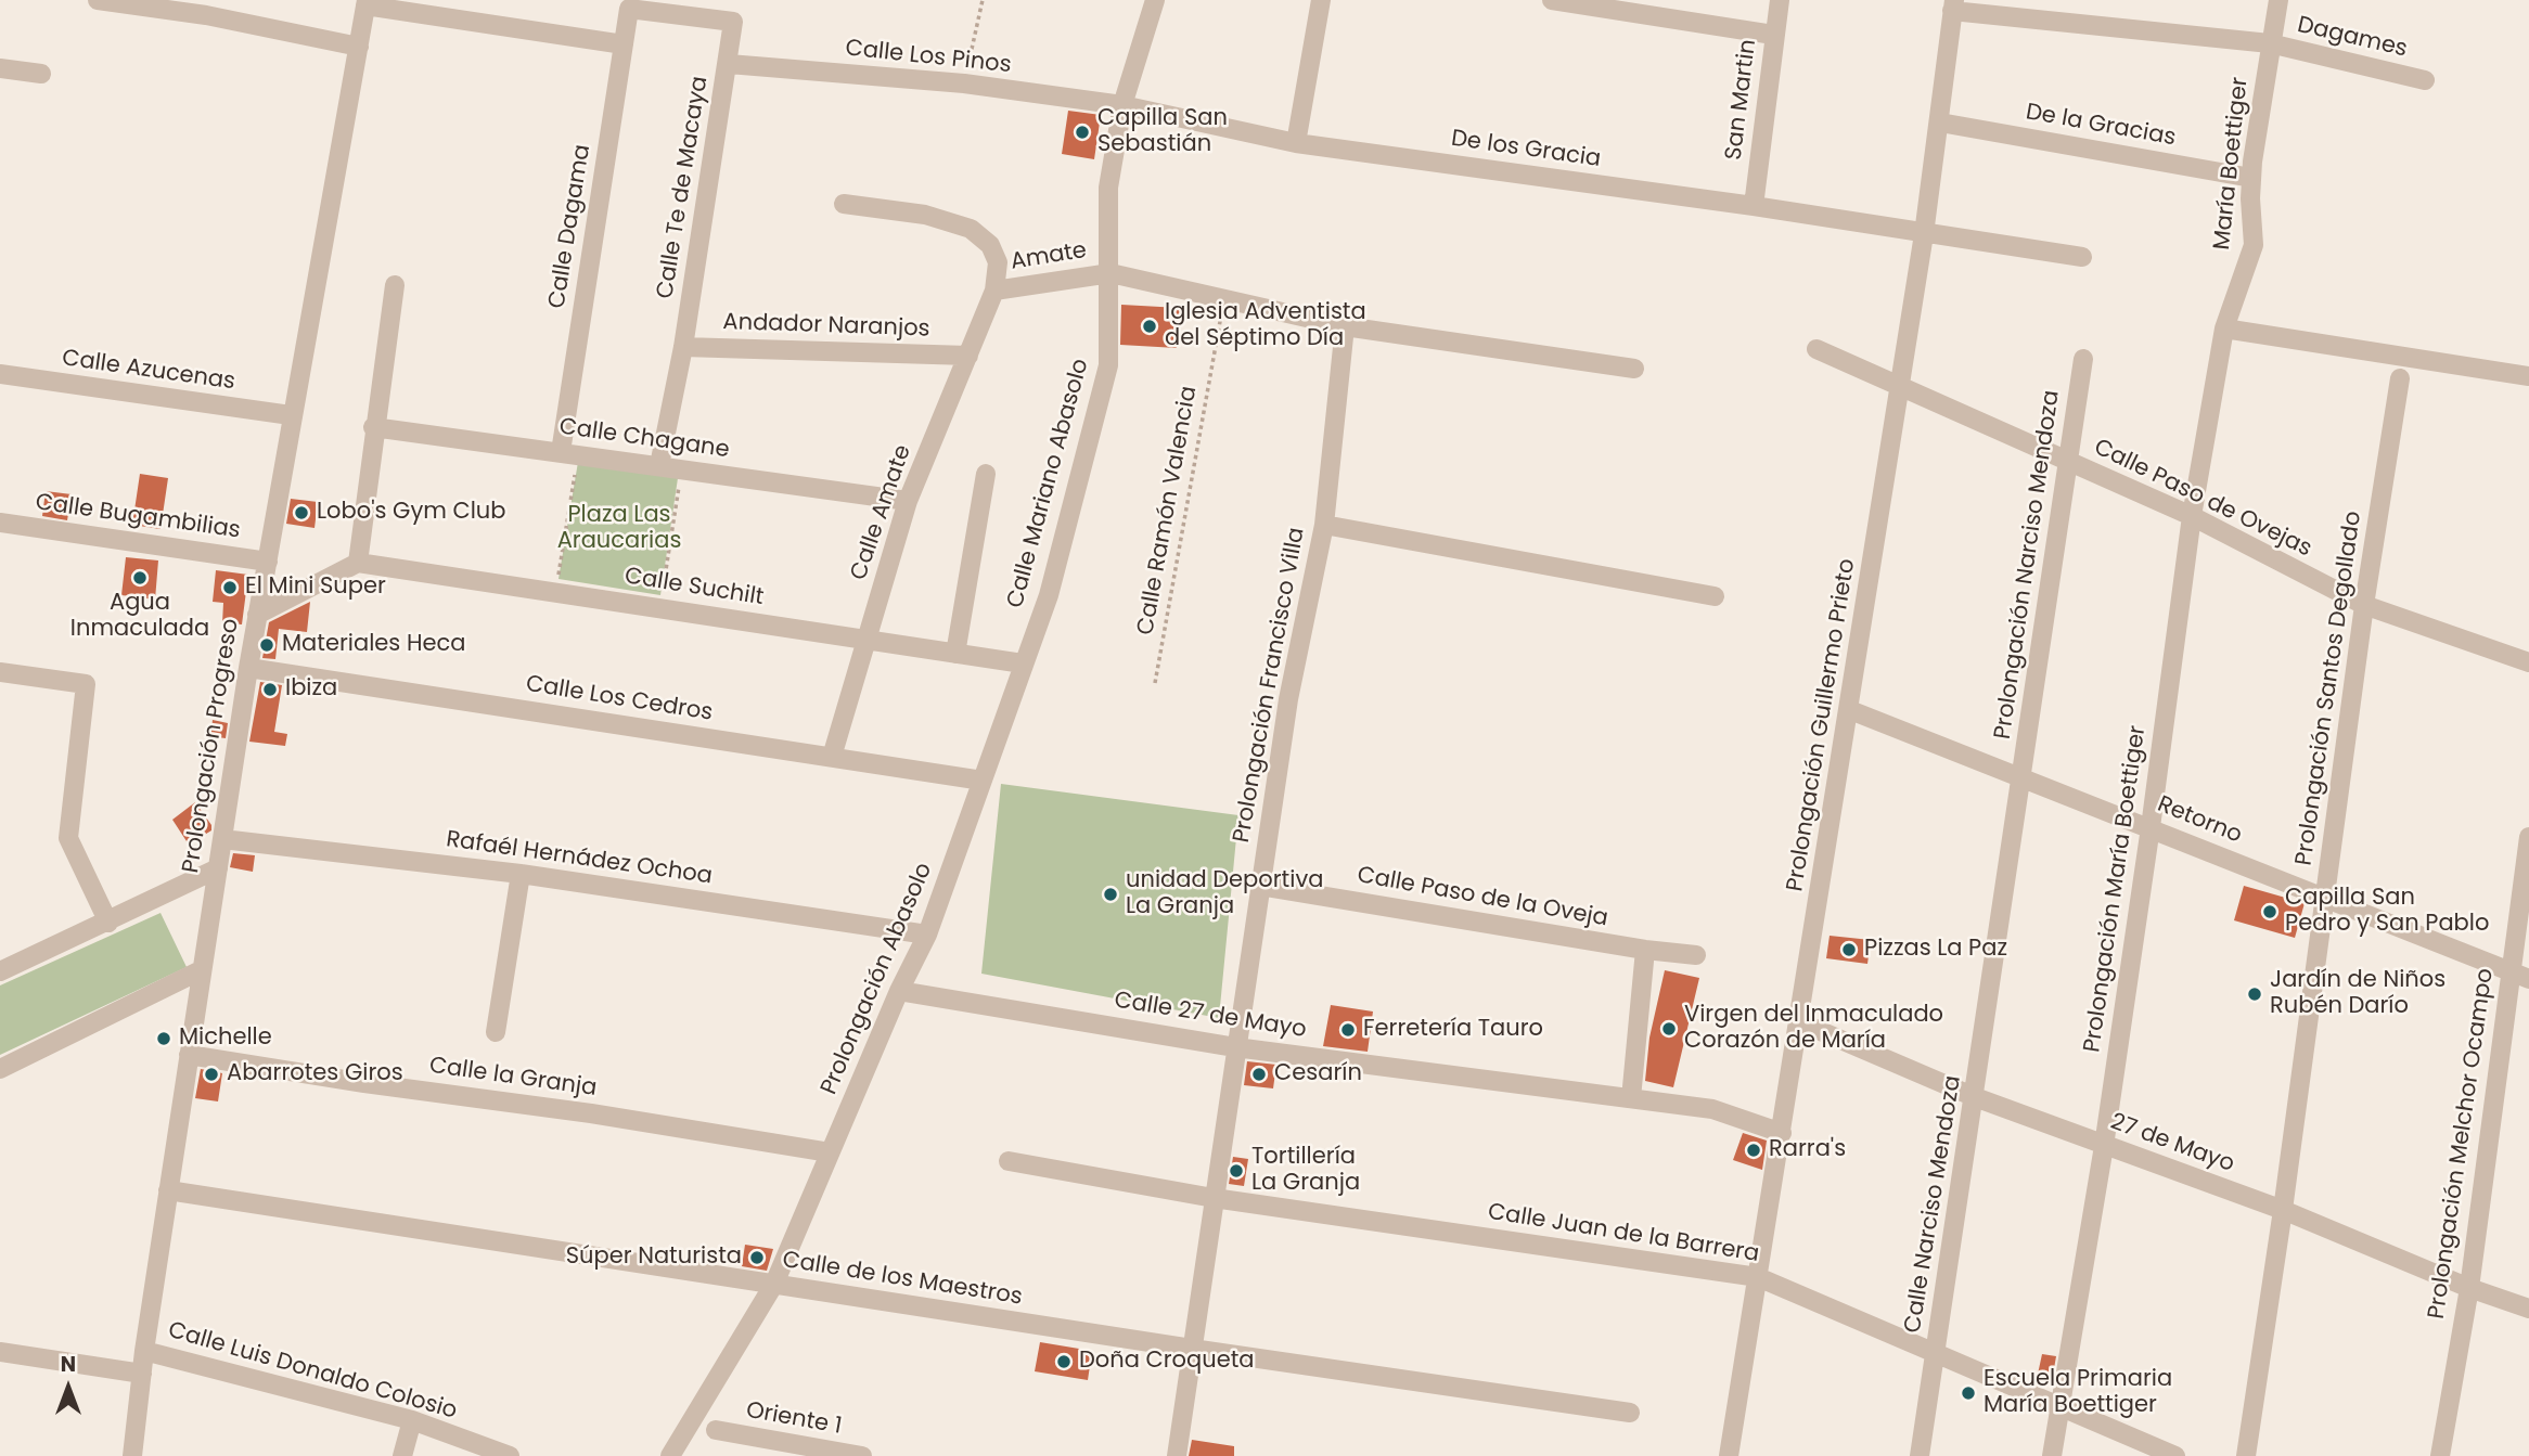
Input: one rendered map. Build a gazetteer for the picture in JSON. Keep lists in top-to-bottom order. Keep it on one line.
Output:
{"streets":{"street":["Dagames","Calle Los Pinos","San Martin","De la Gracias","De los Gracia","María Boettiger","Calle Te de Macaya","Calle Dagama","Amate","Andador Naranjos","Calle Azucenas","Calle Chagane","Calle Mariano Abasolo","Calle Paso de Ovejas","Calle Amate","Calle Bugambilias","Prolongación Narciso Mendoza","Calle Suchilt","Prolongación Francisco Villa","Prolongación Santos Degollado","Calle Los Cedros","Prolongación Guillermo Prieto","Prolongación Progreso","Retorno","Rafaél Hernádez Ochoa","Prolongación María Boettiger","Calle Paso de la Oveja","Prolongación Abasolo","Calle 27 de Mayo","Calle la Granja","27 de Mayo","Prolongación Melchor Ocampo","Calle Narciso Mendoza","Calle Juan de la Barrera","Calle de los Maestros","Calle Luis Donaldo Colosio","Oriente 1"],"path":["Calle Ramón Valencia"]},"crossings":[["Dagames","María Boettiger"],["Dagames","Prolongación Guillermo Prieto"],["Calle Los Pinos","De los Gracia"],["Calle Los Pinos","Calle Te de Macaya"],["Calle Los Pinos","Calle Mariano Abasolo"],["San Martin","De los Gracia"],["De la Gracias","María Boettiger"],["De la Gracias","Prolongación Guillermo Prieto"],["De los Gracia","Calle Mariano Abasolo"],["De los Gracia","Prolongación Guillermo Prieto"],["María Boettiger","Prolongación María Boettiger"],["Calle Te de Macaya","Calle Dagama"],["Calle Te de Macaya","Andador Naranjos"],["Calle Te de Macaya","Calle Chagane"],["Calle Dagama","Calle Chagane"],["Amate","Calle Mariano Abasolo"],["Amate","Calle Amate"],["Andador Naranjos","Calle Amate"],["Calle Azucenas","Prolongación Progreso"],["Calle Chagane","Calle Amate"],["Calle Mariano Abasolo","Calle Suchilt"],["Calle Mariano Abasolo","Calle Los Cedros"],["Calle Mariano Abasolo","Prolongación Abasolo"],["Calle Paso de Ovejas","Prolongación Narciso Mendoza"],["Calle Paso de Ovejas","Prolongación Santos Degollado"],["Calle Paso de Ovejas","Prolongación Guillermo Prieto"],["Calle Paso de Ovejas","Prolongación María Boettiger"],["Calle Amate","Calle Suchilt"],["Calle Amate","Calle Los Cedros"],["Calle Bugambilias","Prolongación Progreso"],["Prolongación Narciso Mendoza","Retorno"],["Prolongación Narciso Mendoza","Calle Narciso Mendoza"],["Prolongación Francisco Villa","Calle Paso de la Oveja"],["Prolongación Francisco Villa","Calle 27 de Mayo"],["Prolongación Francisco Villa","Calle Juan de la Barrera"],["Prolongación Francisco Villa","Calle de los Maestros"],["Prolongación Santos Degollado","Retorno"],["Prolongación Santos Degollado","27 de Mayo"],["Calle Los Cedros","Prolongación Progreso"],["Calle Los Cedros","Prolongación Abasolo"],["Prolongación Guillermo Prieto","Retorno"],["Prolongación Guillermo Prieto","Calle 27 de Mayo"],["Prolongación Guillermo Prieto","27 de Mayo"],["Prolongación Guillermo Prieto","Calle Juan de la Barrera"],["Prolongación Progreso","Rafaél Hernádez Ochoa"],["Prolongación Progreso","Calle la Granja"],["Prolongación Progreso","Calle de los Maestros"],["Prolongación Progreso","Calle Luis Donaldo Colosio"],["Retorno","Prolongación María Boettiger"],["Retorno","Prolongación Melchor Ocampo"],["Retorno","Calle Narciso Mendoza"],["Rafaél Hernádez Ochoa","Prolongación Abasolo"],["Prolongación María Boettiger","27 de Mayo"],["Prolongación María Boettiger","Calle Juan de la Barrera"],["Prolongación Abasolo","Calle 27 de Mayo"],["Prolongación Abasolo","Calle la Granja"],["27 de Mayo","Prolongación Melchor Ocampo"],["27 de Mayo","Calle Narciso Mendoza"],["Calle Narciso Mendoza","Calle Juan de la Barrera"]],"parks":["Plaza Las Araucarias"],"places":["Capilla San Sebastián","Iglesia Adventista del Séptimo Día","Lobo's Gym Club","Agua Inmaculada","El Mini Super","Materiales Heca","Ibiza","unidad Deportiva La Granja","Capilla San Pedro y San Pablo","Pizzas La Paz","Jardín de Niños Rubén Darío","Virgen del Inmaculado Corazón de María","Ferretería Tauro","Michelle","Abarrotes Giros","Cesarín","Rarra's","Tortillería La Granja","Súper Naturista","Doña Croqueta","Escuela Primaria María Boettiger"],"north":"top"}
